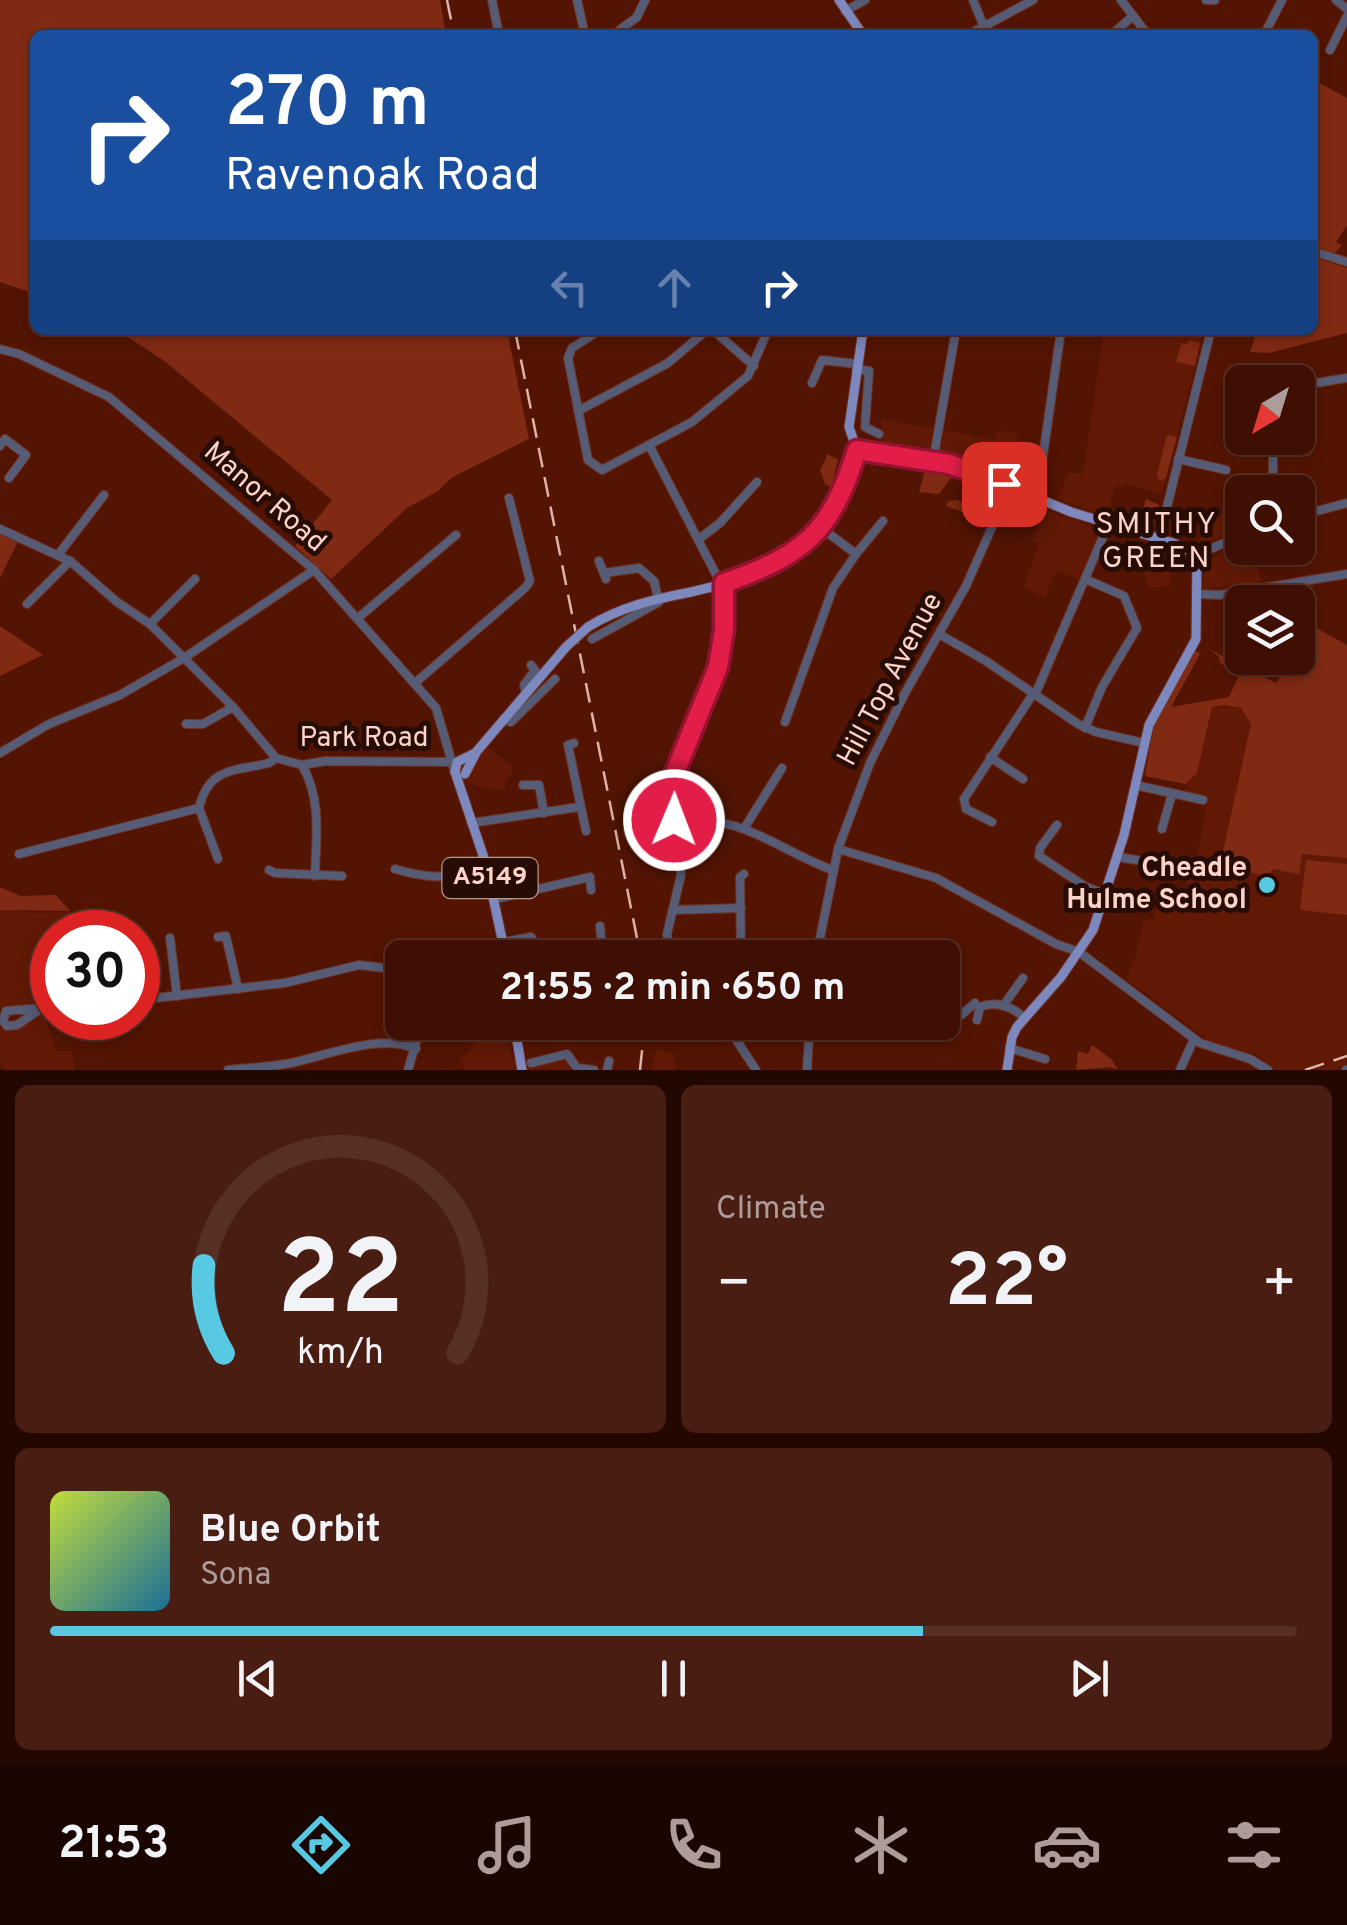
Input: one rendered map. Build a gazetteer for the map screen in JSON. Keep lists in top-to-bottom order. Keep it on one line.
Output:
{"streets":{"main road":["A5149"],"street":["Manor Road","Hill Top Avenue","Park Road"]},"crossings":[["Manor Road","Park Road"],["Manor Road","A5149"],["Park Road","A5149"]],"districts":["SMITHY GREEN"],"places":["Cheadle Hulme School"],"north":"bottom left","page":{"turn":["270 m","Ravenoak Road"],"limit":"30","trip":"21:55 · 2 min · 650 m","tile":"Climate","heat":["−","22°","+"],"song":["Blue Orbit","Sona"],"tabs":"21:53","gauge":["22","km/h"]}}
